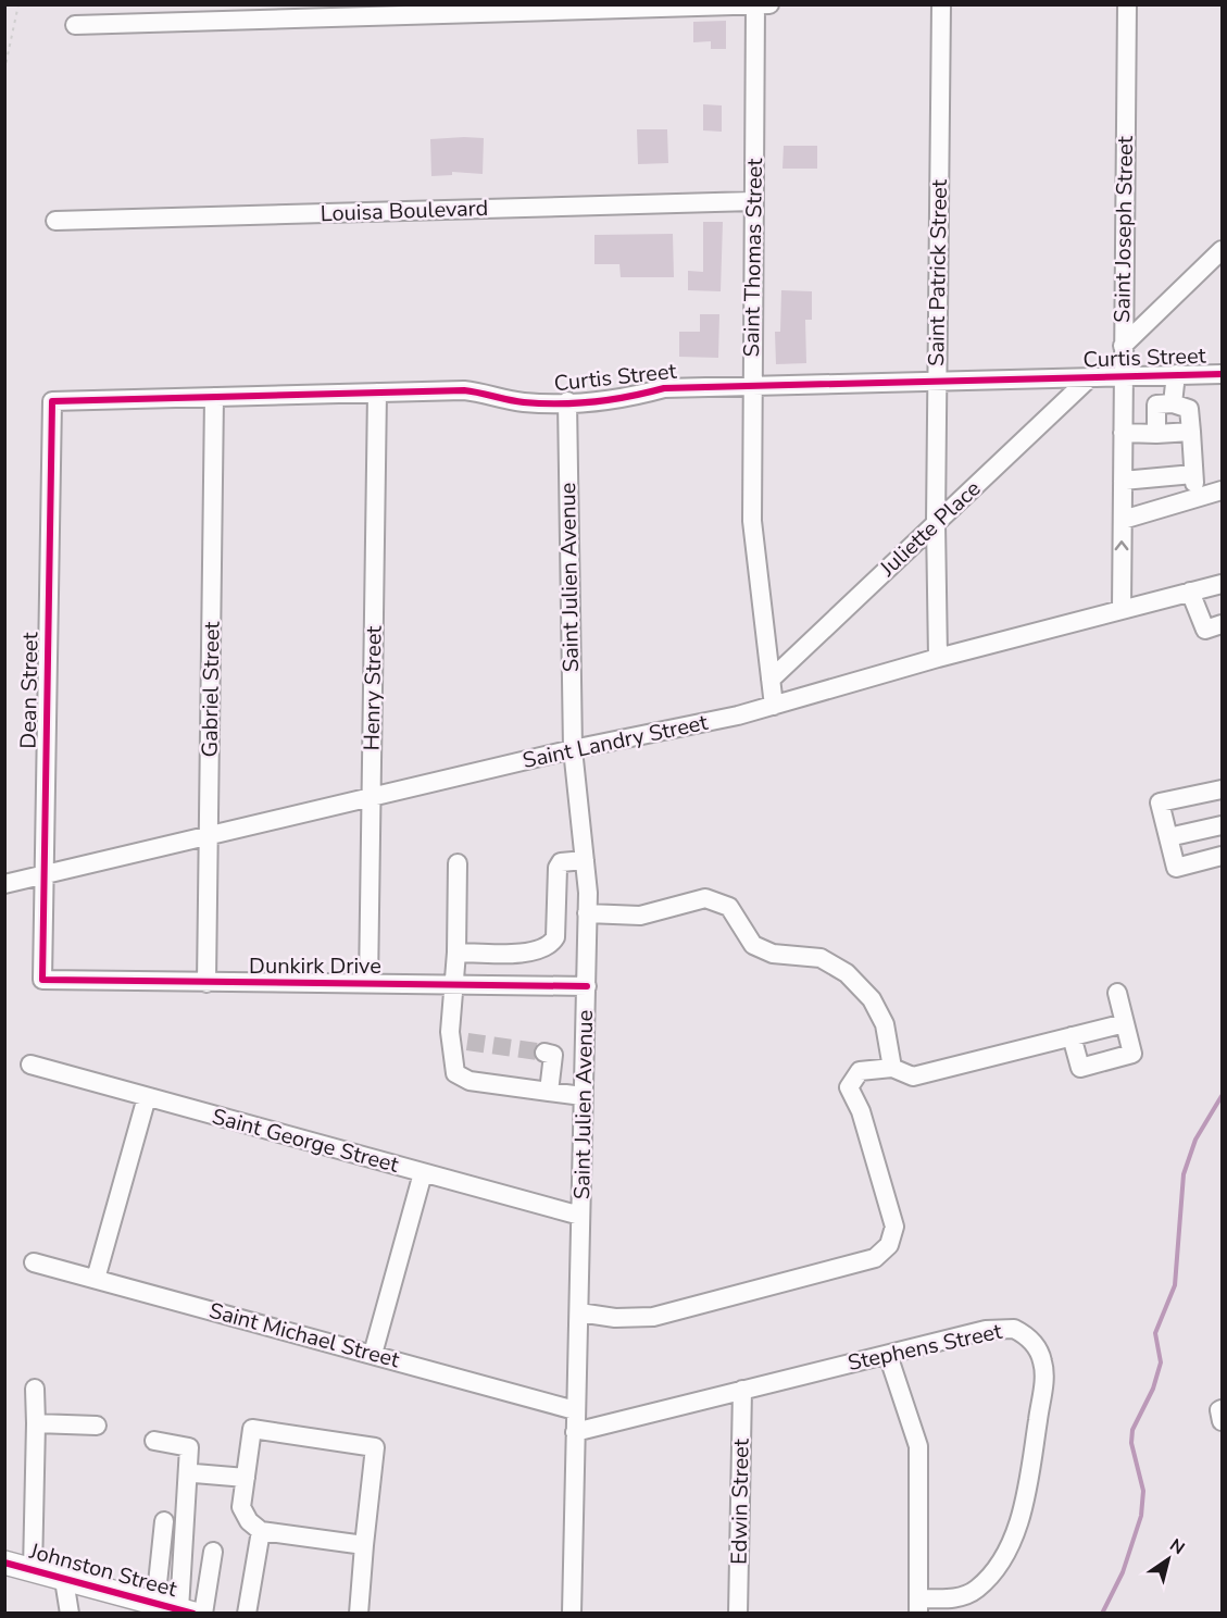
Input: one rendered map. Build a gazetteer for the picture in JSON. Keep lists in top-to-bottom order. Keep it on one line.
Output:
{"streets":{"main road":["Johnston Street"],"street":["Louisa Boulevard","Saint Joseph Street","Saint Thomas Street","Saint Patrick Street","Curtis Street","Juliette Place","Saint Julien Avenue","Henry Street","Gabriel Street","Dean Street","Saint Landry Street","Dunkirk Drive","Saint George Street","Saint Michael Street","Stephens Street","Edwin Street"]},"crossings":[["Louisa Boulevard","Saint Thomas Street"],["Saint Joseph Street","Curtis Street"],["Saint Joseph Street","Saint Landry Street"],["Saint Thomas Street","Curtis Street"],["Saint Thomas Street","Juliette Place"],["Saint Thomas Street","Saint Landry Street"],["Saint Patrick Street","Curtis Street"],["Saint Patrick Street","Juliette Place"],["Saint Patrick Street","Saint Landry Street"],["Curtis Street","Juliette Place"],["Curtis Street","Saint Julien Avenue"],["Curtis Street","Henry Street"],["Curtis Street","Gabriel Street"],["Curtis Street","Dean Street"],["Saint Julien Avenue","Saint Landry Street"],["Saint Julien Avenue","Dunkirk Drive"],["Saint Julien Avenue","Saint George Street"],["Saint Julien Avenue","Saint Michael Street"],["Saint Julien Avenue","Stephens Street"],["Henry Street","Saint Landry Street"],["Henry Street","Dunkirk Drive"],["Gabriel Street","Saint Landry Street"],["Gabriel Street","Dunkirk Drive"],["Dean Street","Saint Landry Street"],["Dean Street","Dunkirk Drive"],["Stephens Street","Edwin Street"]],"north":"top right"}
